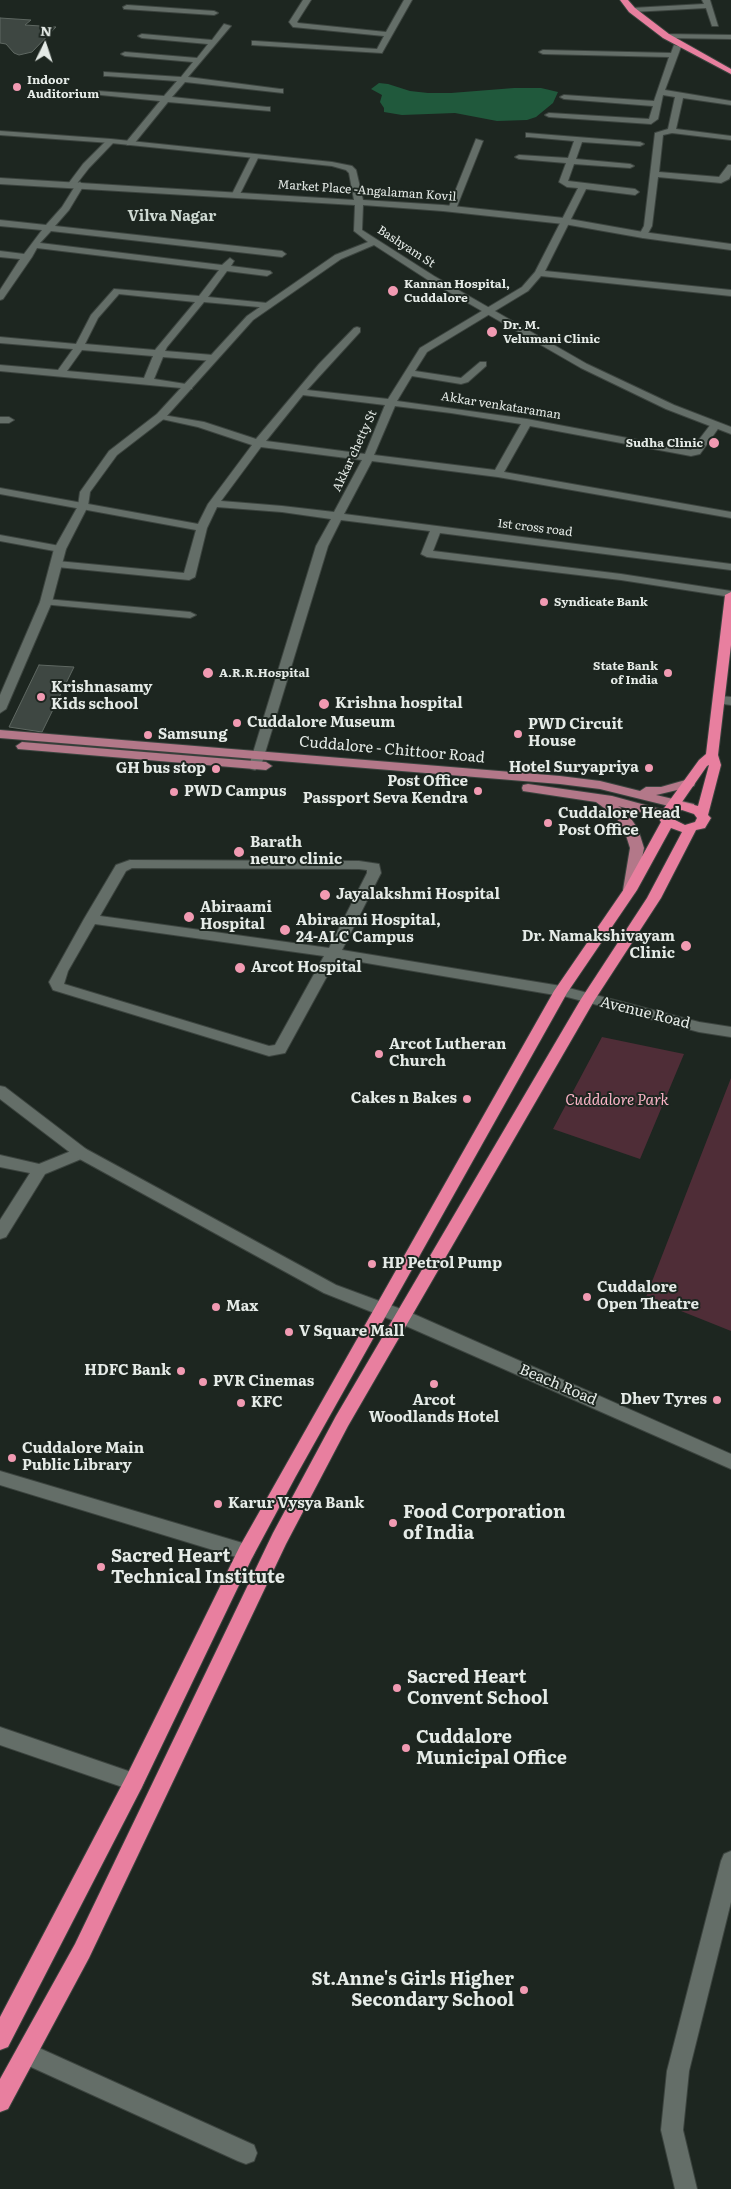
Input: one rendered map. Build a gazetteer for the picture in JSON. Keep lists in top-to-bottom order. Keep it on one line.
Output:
{"streets":{"main road":["Cuddalore - Chittoor Road"],"street":["Market Place -Angalaman Kovil","Bashyam St","Akkar venkataraman","Akkar chetty St","1st cross road","Avenue Road","Beach Road"]},"crossings":[["Market Place -Angalaman Kovil","Bashyam St"],["Market Place -Angalaman Kovil","Akkar chetty St"],["Bashyam St","Akkar venkataraman"],["Bashyam St","Akkar chetty St"],["Akkar venkataraman","Akkar chetty St"],["Akkar chetty St","1st cross road"],["Akkar chetty St","Cuddalore - Chittoor Road"]],"districts":["Vilva Nagar"],"parks":["Cuddalore Park"],"places":["Indoor Auditorium","Kannan Hospital, Cuddalore","Dr. M. Velumani Clinic","Sudha Clinic","Syndicate Bank","A.R.R.Hospital","State Bank of India","Krishnasamy Kids school","Krishna hospital","Cuddalore Museum","PWD Circuit House","Samsung","Hotel Suryapriya","GH bus stop","Post Office Passport Seva Kendra","PWD Campus","Cuddalore Head Post Office","Barath neuro clinic","Jayalakshmi Hospital","Abiraami Hospital","Abiraami Hospital, 24-ALC Campus","Dr. Namakshivayam Clinic","Arcot Hospital","Arcot Lutheran Church","Cakes n Bakes","HP Petrol Pump","Cuddalore Open Theatre","Max","V Square Mall","HDFC Bank","PVR Cinemas","Arcot Woodlands Hotel","Dhev Tyres","KFC","Cuddalore Main Public Library","Karur Vysya Bank","Food Corporation of India","Sacred Heart Technical Institute","Sacred Heart Convent School","Cuddalore Municipal Office","St.Anne's Girls Higher Secondary School"],"north":"top"}
